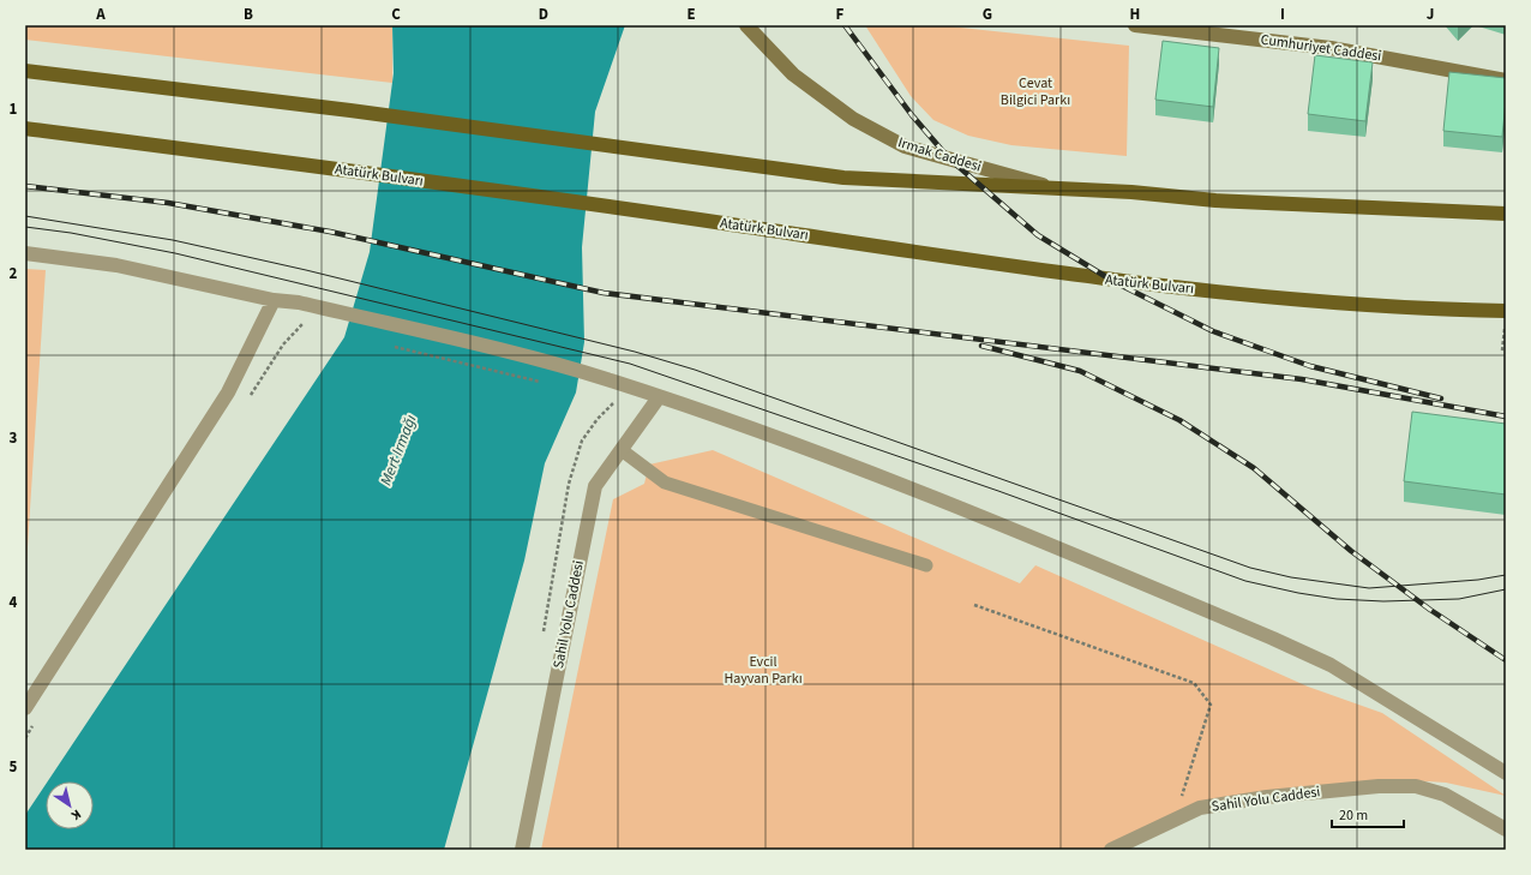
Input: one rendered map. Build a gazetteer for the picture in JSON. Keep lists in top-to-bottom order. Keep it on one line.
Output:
{"streets":{"main road":["Cumhuriyet Caddesi","Irmak Caddesi","Atatürk Bulvarı"],"street":["Sahil Yolu Caddesi"]},"water":["Mert Irmağı"],"parks":["Cevat Bilgici Parkı","Evcil Hayvan Parkı"],"scale_bar":"20 m","north":"bottom right","grid":{"columns":["A","B","C","D","E","F","G","H","I","J"],"rows":["1","2","3","4","5"]}}
